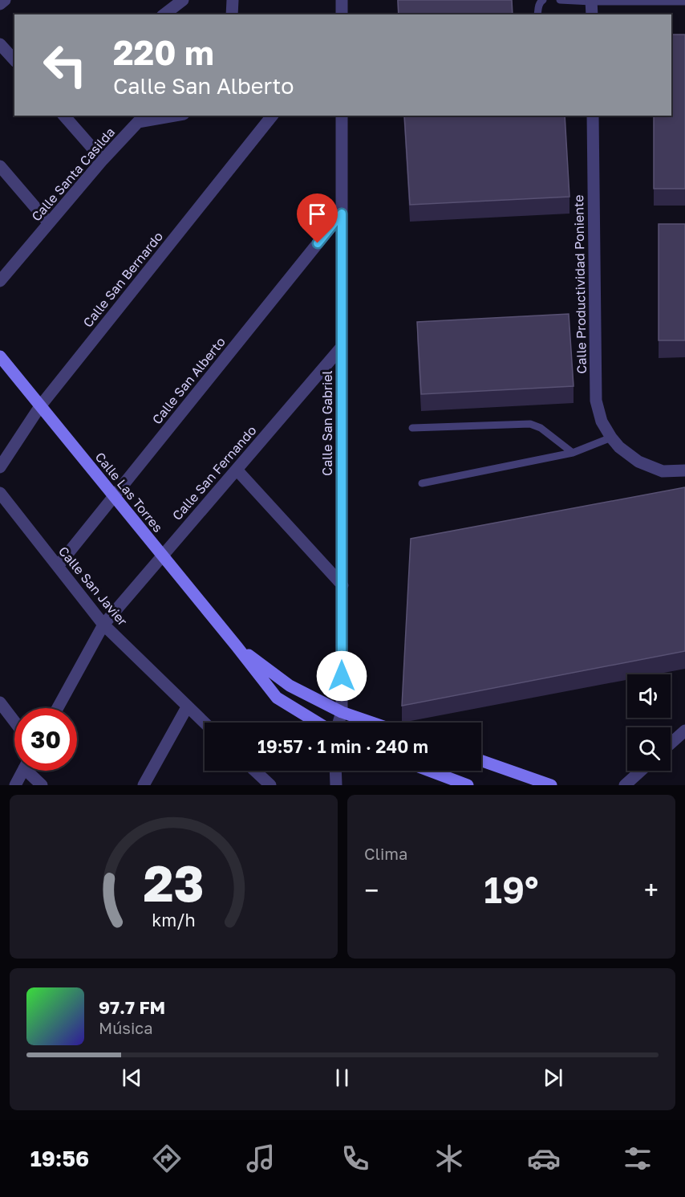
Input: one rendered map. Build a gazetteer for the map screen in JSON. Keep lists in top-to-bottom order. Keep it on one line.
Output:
{"streets":{"street":["Calle Santa Casilda","Calle San Bernardo","Calle Productividad Poniente","Calle San Alberto","Calle San Gabriel","Calle San Fernando","Calle Las Torres","Calle San Javier"]},"crossings":[["Calle San Bernardo","Calle Las Torres"],["Calle San Alberto","Calle San Gabriel"],["Calle San Alberto","Calle Las Torres"],["Calle San Alberto","Calle San Javier"],["Calle San Gabriel","Calle San Fernando"],["Calle San Fernando","Calle Las Torres"],["Calle San Fernando","Calle San Javier"]],"page":{"turn":["220 m","Calle San Alberto"],"limit":"30","trip":"19:57 · 1 min · 240 m","tile":"Clima","heat":["−","19°","+"],"song":["97.7 FM","Música"],"tabs":"19:56","gauge":["23","km/h"]}}
